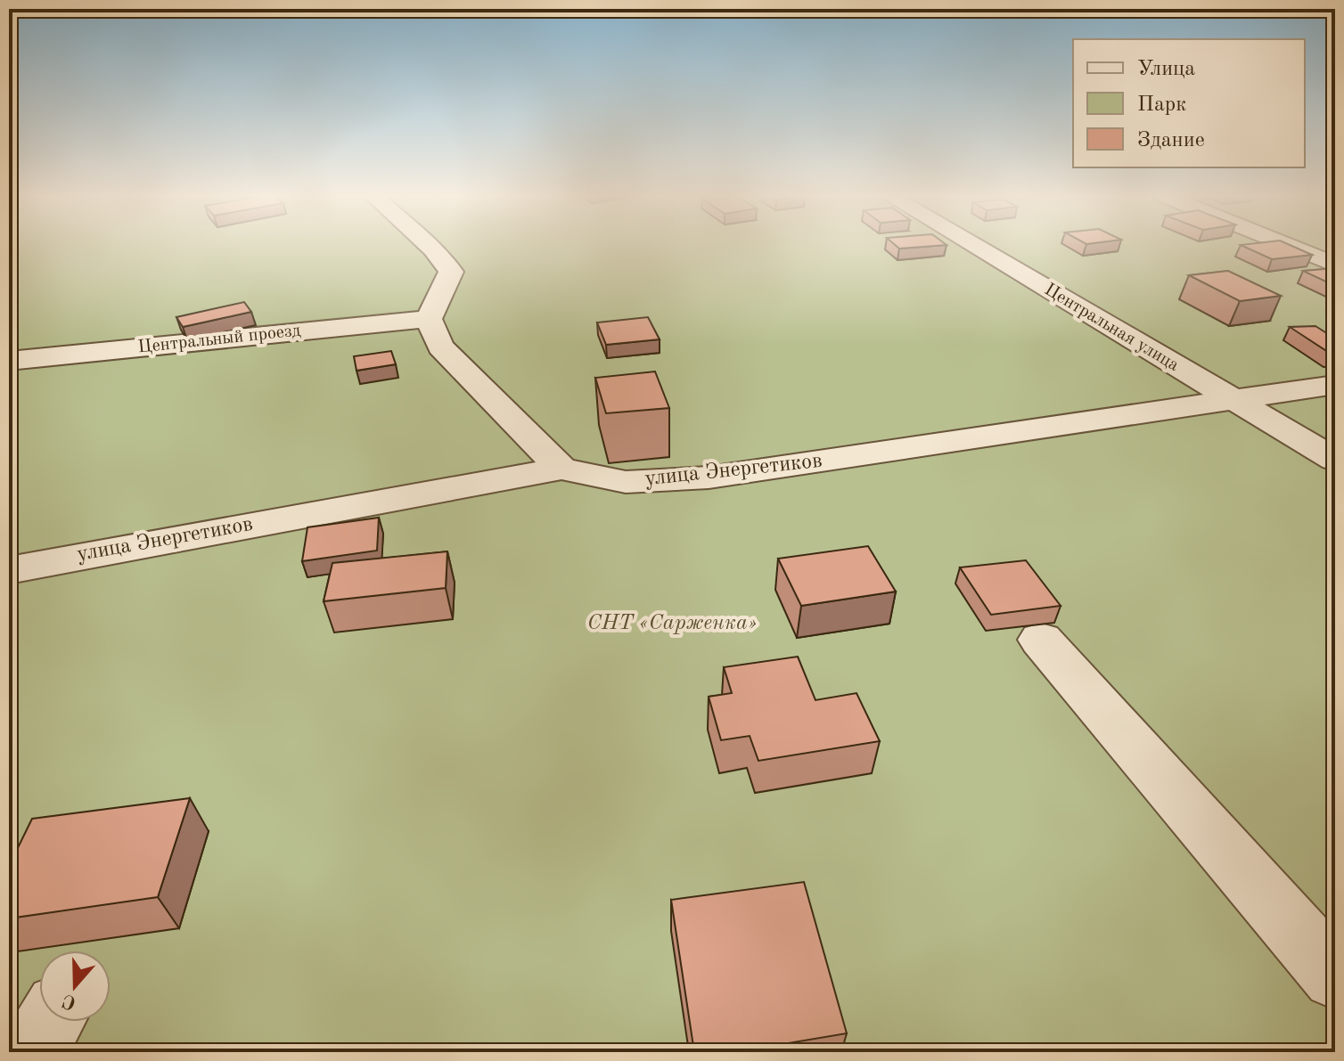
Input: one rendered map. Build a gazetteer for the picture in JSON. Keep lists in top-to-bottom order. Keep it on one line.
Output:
{"streets":{"street":["Центральная улица","Центральный проезд","улица Энергетиков"]},"crossings":[["Центральная улица","улица Энергетиков"]],"parks":["СНТ «Сарженка»"],"legend":["Улица","Парк","Здание"],"north":"bottom"}
